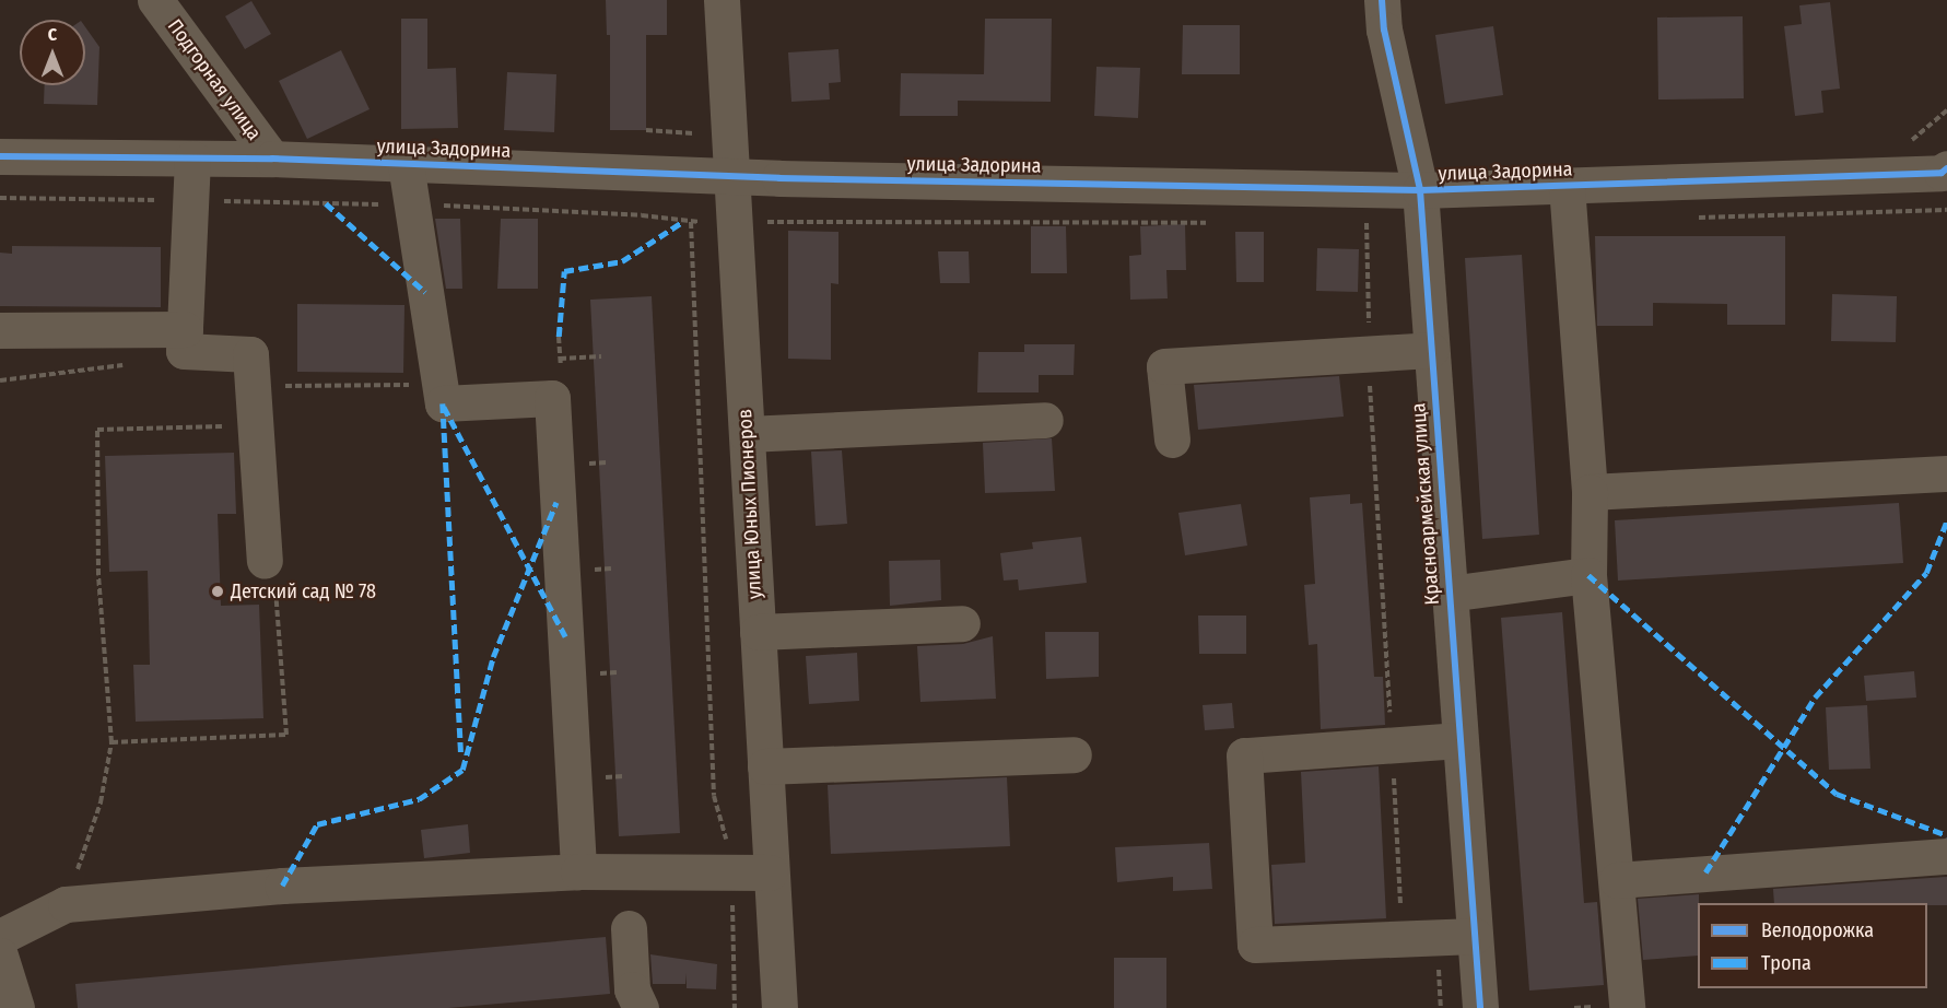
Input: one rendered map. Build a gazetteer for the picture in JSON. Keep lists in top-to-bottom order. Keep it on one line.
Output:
{"streets":{"street":["Подгорная улица","улица Задорина","улица Юных Пионеров","Красноармейская улица"]},"crossings":[["Подгорная улица","улица Задорина"],["улица Задорина","улица Юных Пионеров"],["улица Задорина","Красноармейская улица"]],"places":["Детский сад № 78"],"legend":["Велодорожка","Тропа"],"north":"top"}
